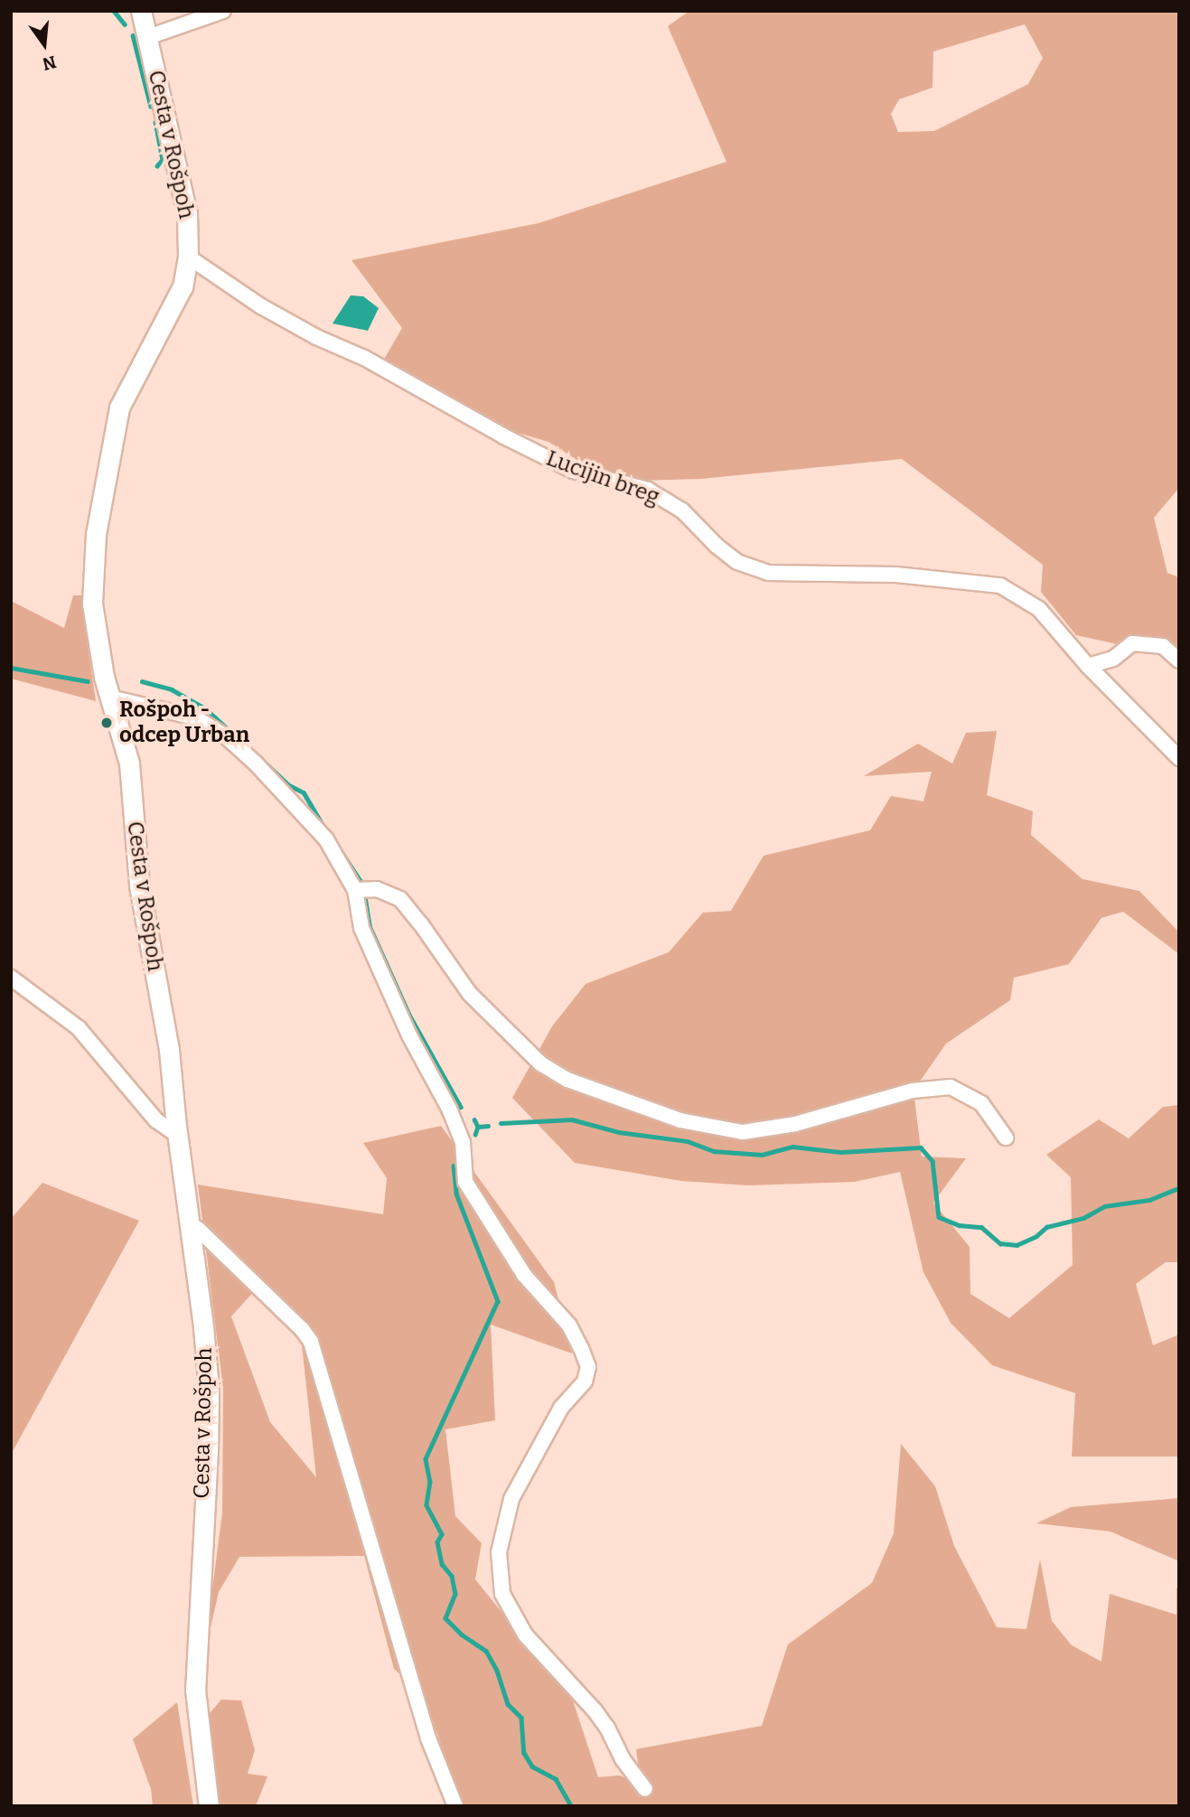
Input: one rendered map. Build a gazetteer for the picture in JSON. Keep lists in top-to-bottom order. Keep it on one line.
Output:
{"streets":{"street":["Cesta v Rošpoh","Lucijin breg"]},"crossings":[["Cesta v Rošpoh","Lucijin breg"]],"places":["Rošpoh - odcep Urban"],"north":"bottom"}
